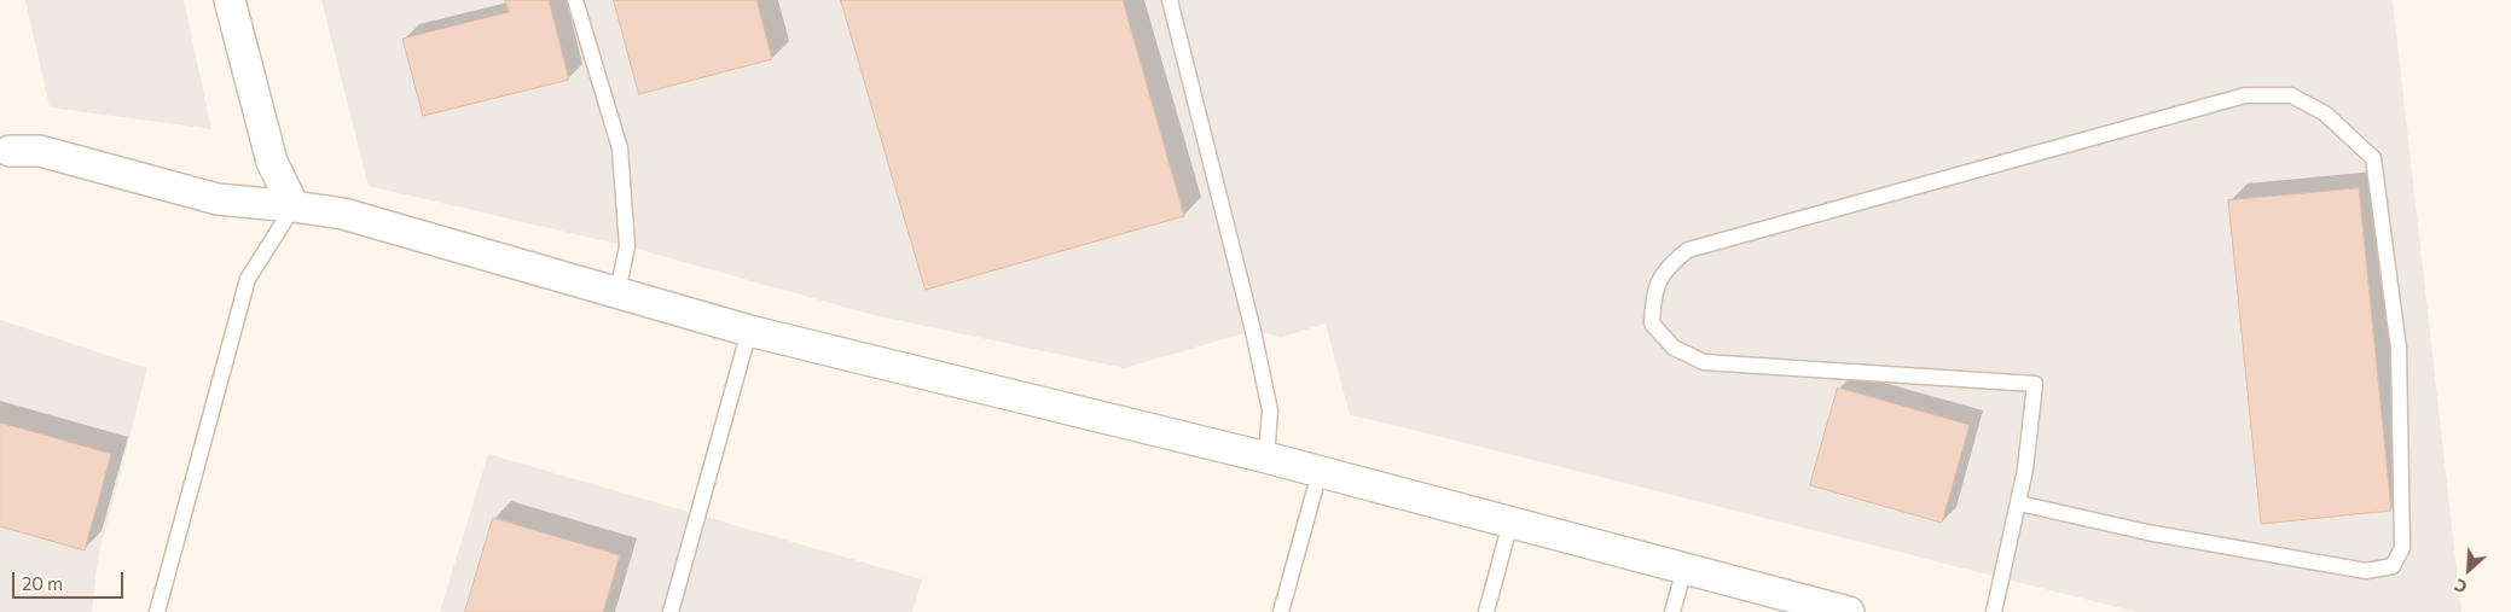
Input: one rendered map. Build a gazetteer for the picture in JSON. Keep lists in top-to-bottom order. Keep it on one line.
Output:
{"scale_bar":"20 m","north":"bottom left"}
